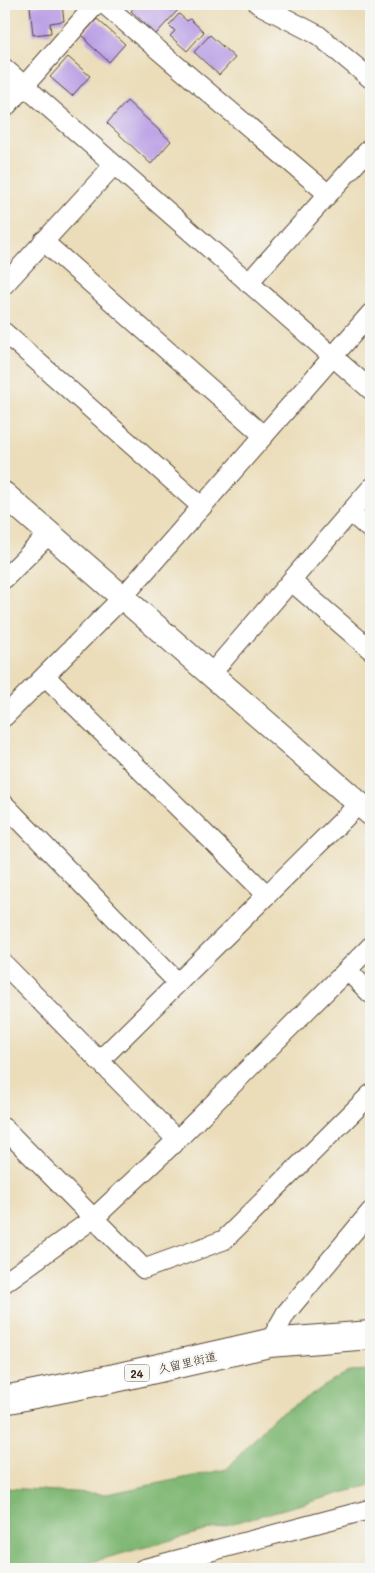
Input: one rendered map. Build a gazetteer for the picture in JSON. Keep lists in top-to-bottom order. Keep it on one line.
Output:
{"streets":{"main road":["久留里街道","24"]}}
